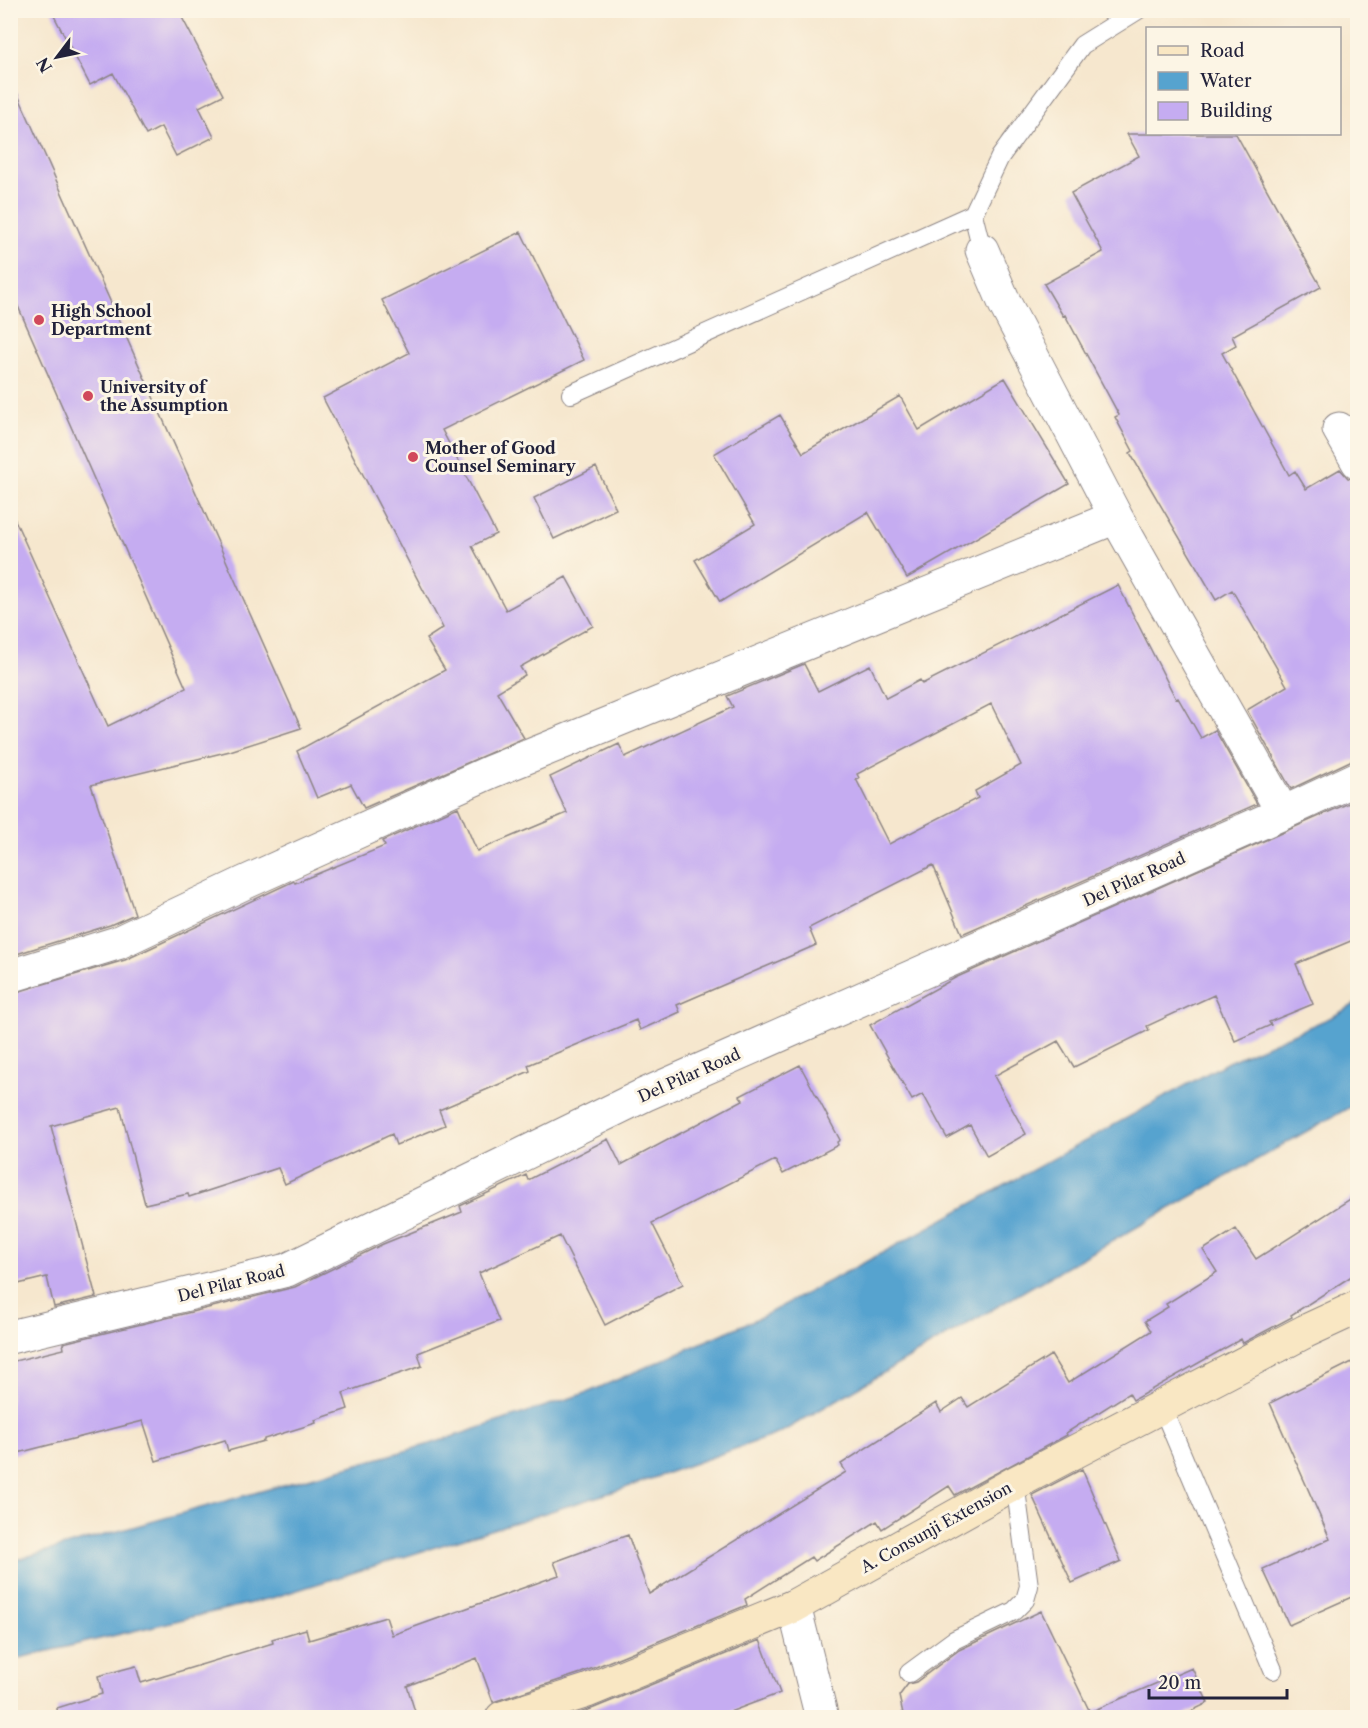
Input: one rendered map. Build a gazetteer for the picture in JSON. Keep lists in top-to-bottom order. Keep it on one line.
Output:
{"streets":{"main road":["A. Consunji Extension"],"street":["Del Pilar Road"]},"places":["High School Department","University of the Assumption","Mother of Good Counsel Seminary"],"legend":["Road","Water","Building"],"scale_bar":"20 m","north":"bottom left"}
